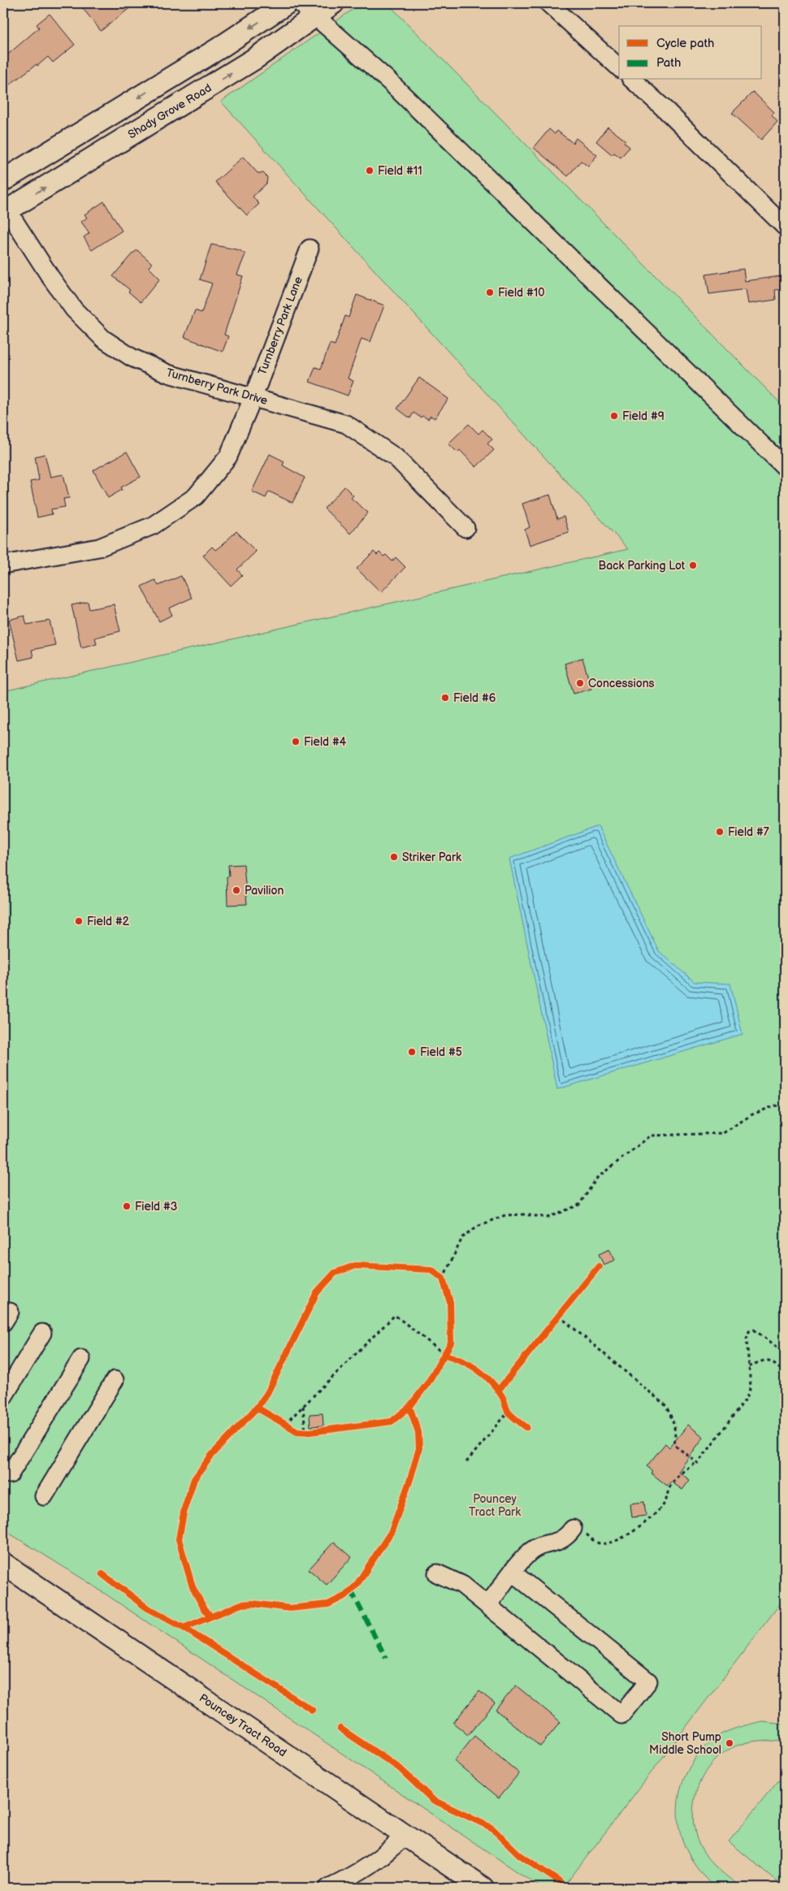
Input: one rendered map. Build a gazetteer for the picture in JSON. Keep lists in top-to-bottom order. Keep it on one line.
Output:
{"streets":{"main road":["Shady Grove Road","Pouncey Tract Road"],"street":["Turnberry Park Lane","Turnberry Park Drive"]},"crossings":[["Shady Grove Road","Turnberry Park Drive"],["Turnberry Park Lane","Turnberry Park Drive"]],"parks":["Pouncey Tract Park"],"places":["Field #11","Field #10","Field #9","Back Parking Lot","Concessions","Field #6","Field #4","Field #7","Striker Park","Pavilion","Field #2","Field #5","Field #3","Short Pump Middle School"],"legend":["Cycle path","Path"]}
